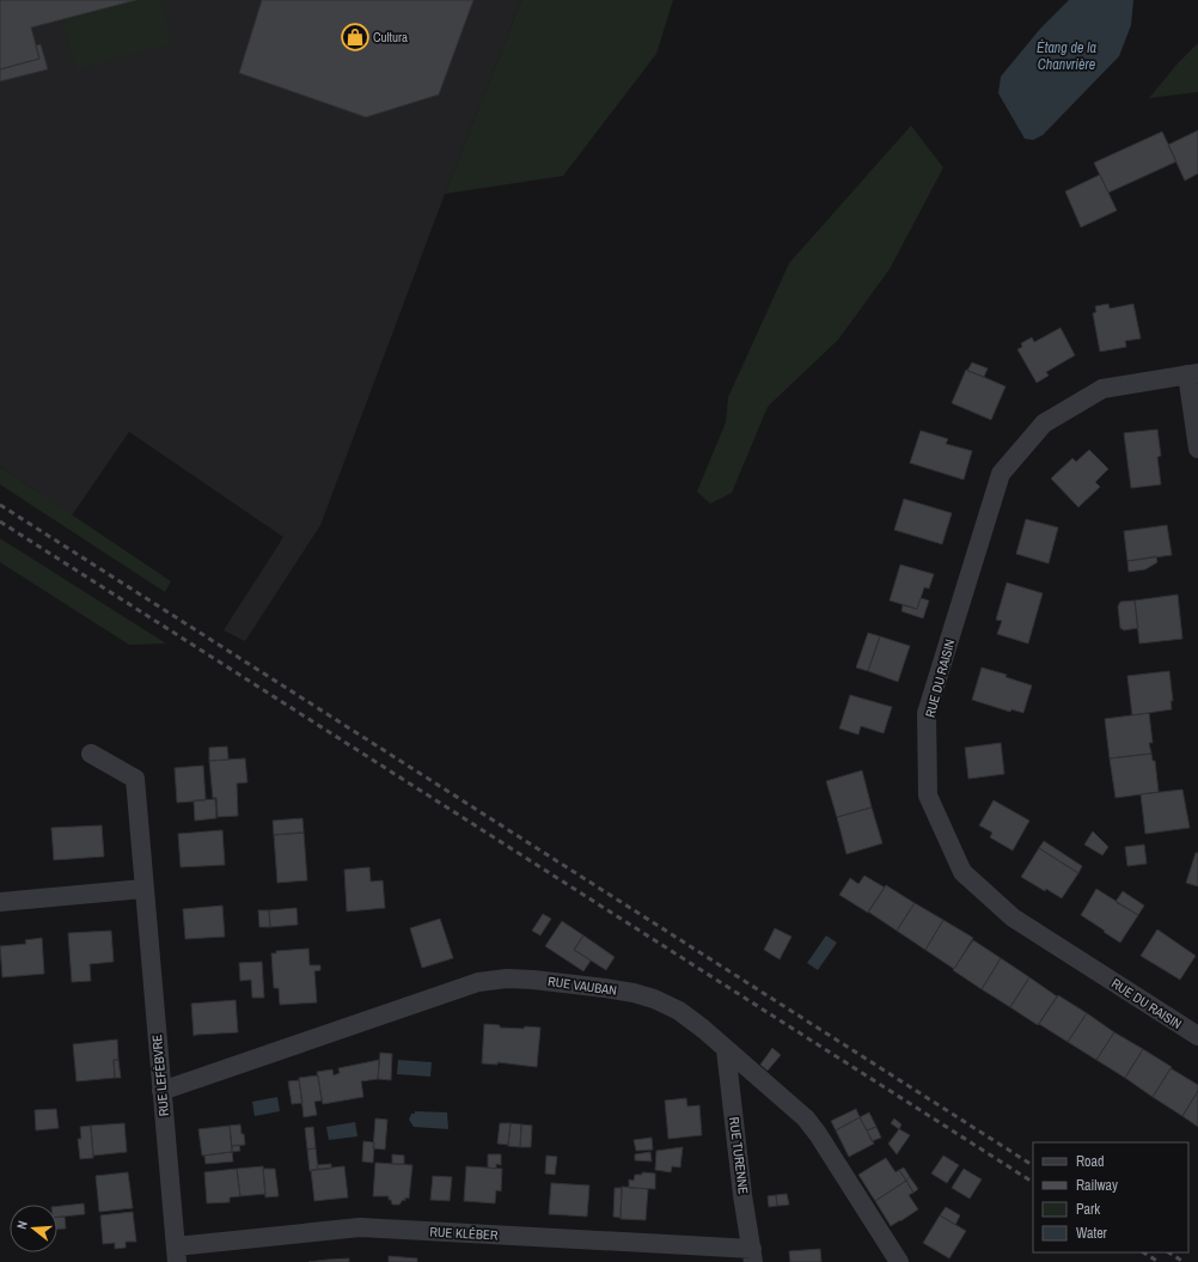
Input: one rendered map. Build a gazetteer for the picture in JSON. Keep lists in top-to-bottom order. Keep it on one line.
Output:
{"streets":{"street":["RUE DU RAISIN","RUE VAUBAN","RUE LEFÈBVRE","RUE TURENNE","RUE KLÉBER"]},"crossings":[["RUE VAUBAN","RUE LEFÈBVRE"],["RUE VAUBAN","RUE TURENNE"],["RUE LEFÈBVRE","RUE KLÉBER"],["RUE TURENNE","RUE KLÉBER"]],"water":["Étang de la Chanvrière"],"places":{"shop":["Cultura"]},"legend":["Road","Railway","Park","Water"],"north":"left"}
